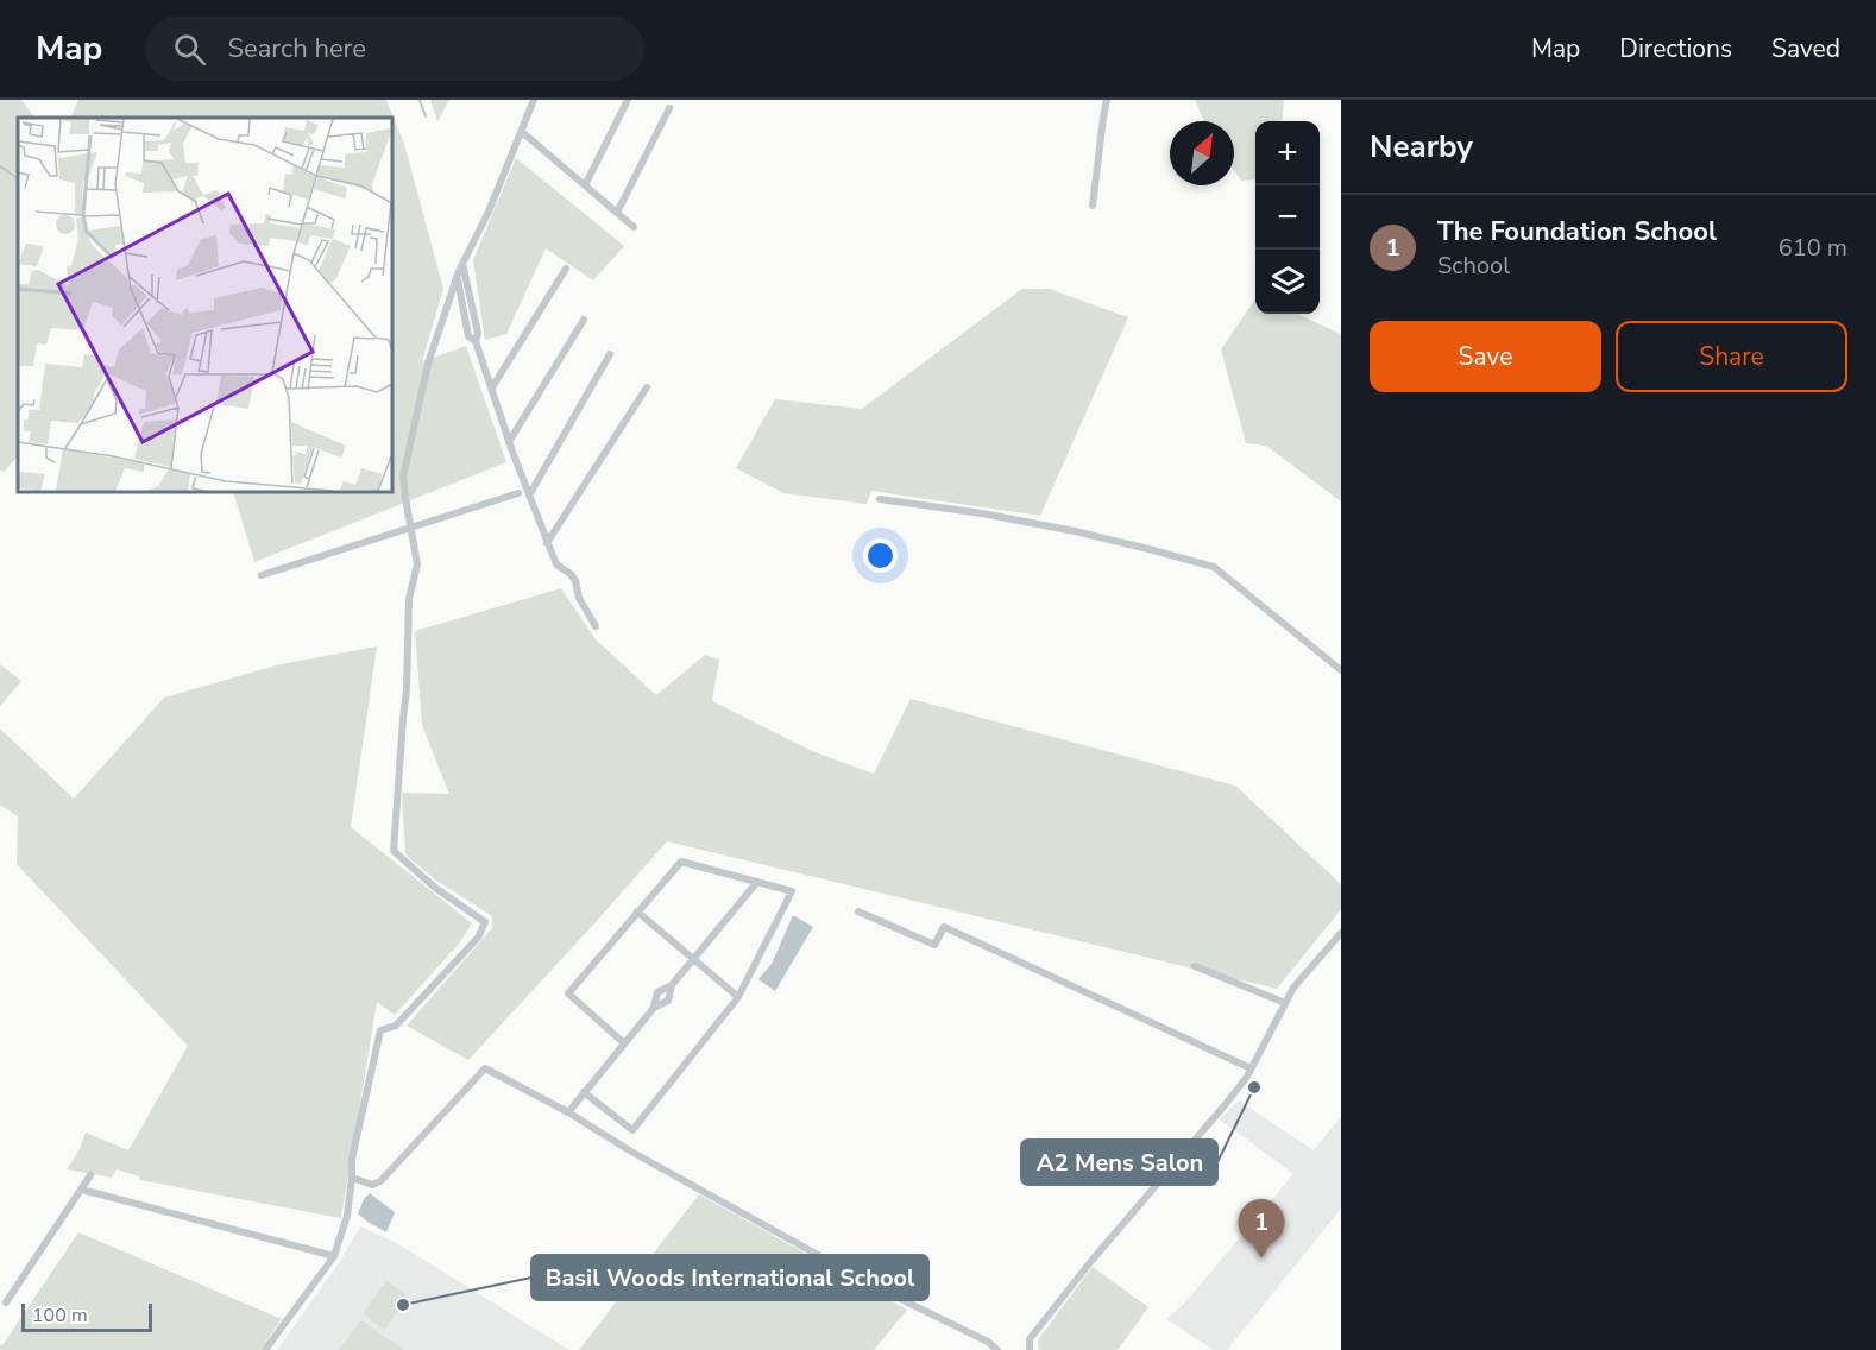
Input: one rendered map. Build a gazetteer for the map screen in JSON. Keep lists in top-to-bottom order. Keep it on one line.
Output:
{"places":["A2 Mens Salon","Basil Woods International School"],"scale_bar":"100 m","north":"top right","page":{"header":"Map","search":"Search here","nav":["Map","Directions","Saved"],"heading":"Nearby","map_buttons":["+","−"],"list":[{"mark":"1","name":"The Foundation School","note":"School","value":"610 m"}],"buttons":["Save","Share"],"pins":"1","scale":"100 m"}}
